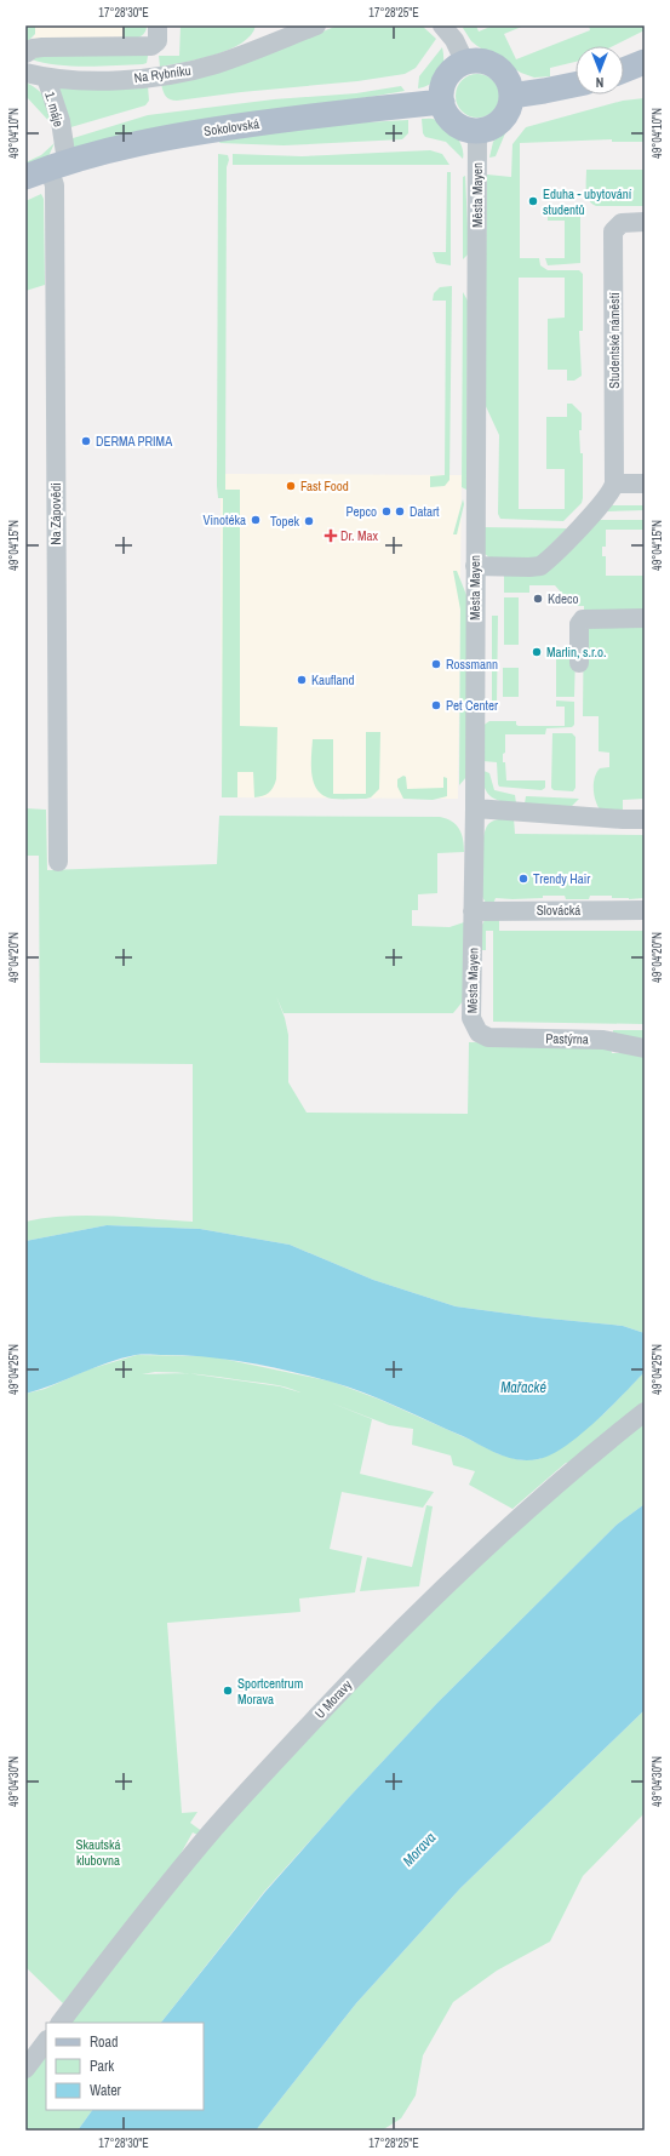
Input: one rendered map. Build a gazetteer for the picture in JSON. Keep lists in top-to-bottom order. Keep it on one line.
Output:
{"streets":{"main road":["Sokolovská"],"street":["Na Rybníku","1. máje","Města Mayen","Studentské náměstí","Na Zápovědi","Slovácká","Pastýrna","U Moravy"]},"crossings":[["Na Rybníku","1. máje"],["1. máje","Sokolovská"],["1. máje","Na Zápovědi"],["Sokolovská","Města Mayen"],["Sokolovská","Na Zápovědi"],["Města Mayen","Slovácká"],["Města Mayen","Pastýrna"]],"water":["Mařacké","Morava"],"parks":["Skautská klubovna"],"places":{"other":["Eduha - ubytování studentů","DERMA PRIMA","Fast Food","Pepco","Datart","Vinotéka","Topek","Kdeco","Marlin, s.r.o.","Rossmann","Kaufland","Pet Center","Trendy Hair","Sportcentrum Morava"],"health":["Dr. Max"]},"legend":["Road","Park","Water"],"north":"bottom","coordinates":["17°28'30\"E","17°28'25\"E","49°04'10\"N","49°04'15\"N","49°04'20\"N","49°04'25\"N","49°04'30\"N"]}
